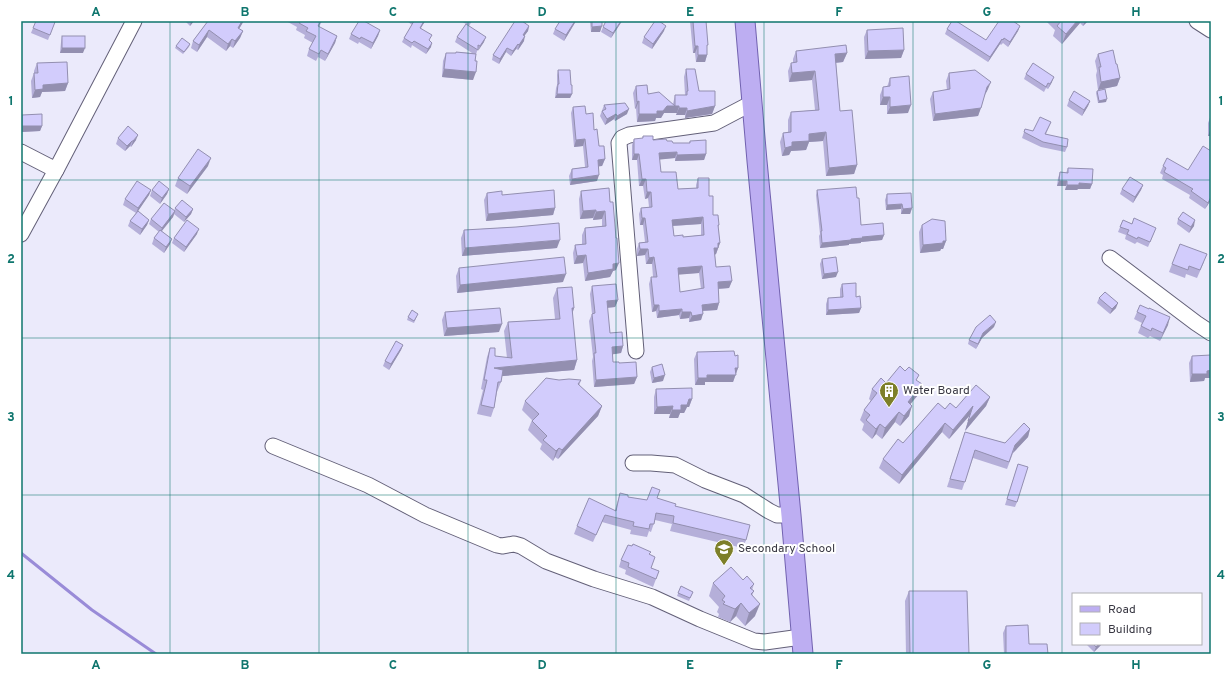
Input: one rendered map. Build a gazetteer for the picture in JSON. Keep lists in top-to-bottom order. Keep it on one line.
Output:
{"places":{"building":["Water Board"],"school or university":["Secondary School"]},"legend":["Road","Building"],"grid":{"columns":["A","B","C","D","E","F","G","H"],"rows":["1","2","3","4"]}}
